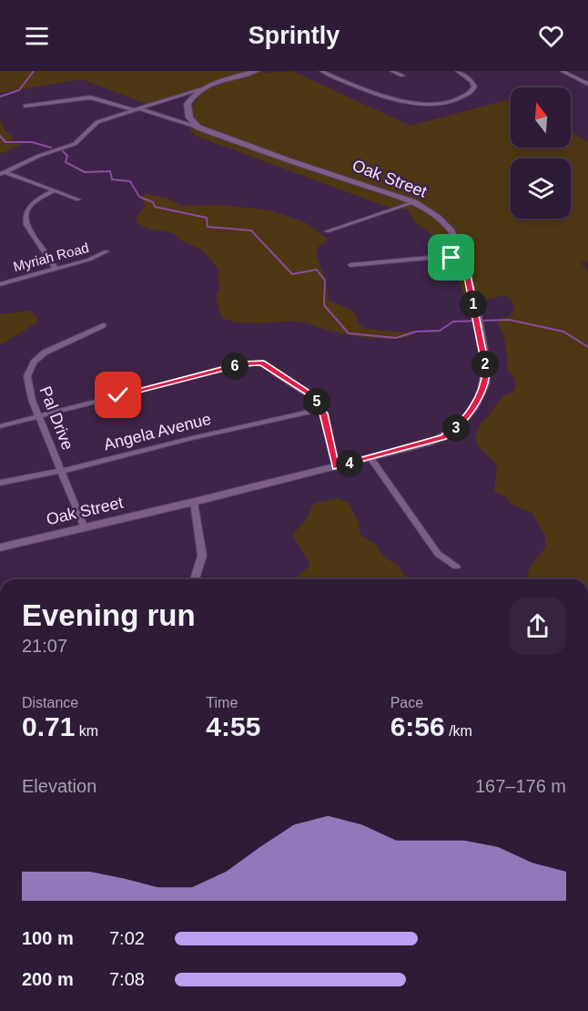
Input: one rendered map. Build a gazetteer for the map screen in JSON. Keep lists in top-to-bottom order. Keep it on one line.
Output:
{"streets":{"street":["Oak Street","Myriah Road","Pal Drive","Angela Avenue"]},"crossings":[["Oak Street","Pal Drive"],["Pal Drive","Angela Avenue"]],"north":"top","page":{"header":"Sprintly","pins":["1","2","6","5","3","4"],"heading":["Evening run","21:07"],"stats":[["Distance","0.71 km"],["Time","4:55"],["Pace","6:56 /km"]],"chart":["Elevation","167–176 m"],"list":[{"name":"100 m","note":"7:02"},{"name":"200 m","note":"7:08"}]}}
